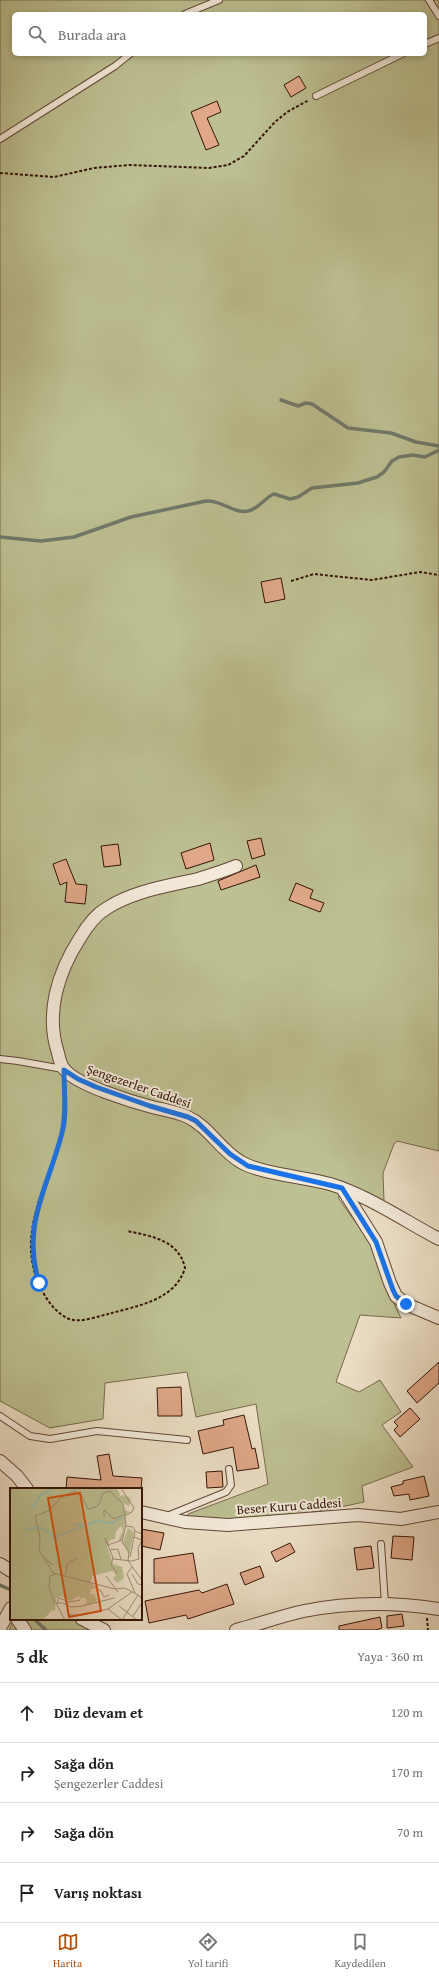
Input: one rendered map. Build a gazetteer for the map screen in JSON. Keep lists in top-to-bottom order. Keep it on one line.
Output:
{"streets":{"street":["Şengezerler Caddesi","Beser Kuru Caddesi"]},"page":{"search":"Burada ara","heading":["5 dk","Yaya · 360 m"],"list":[["Düz devam et","120 m"],["Sağa dön","Şengezerler Caddesi","170 m"],["Sağa dön","70 m"],"Varış noktası"],"nav":["Harita","Yol tarifi","Kaydedilen"]}}
